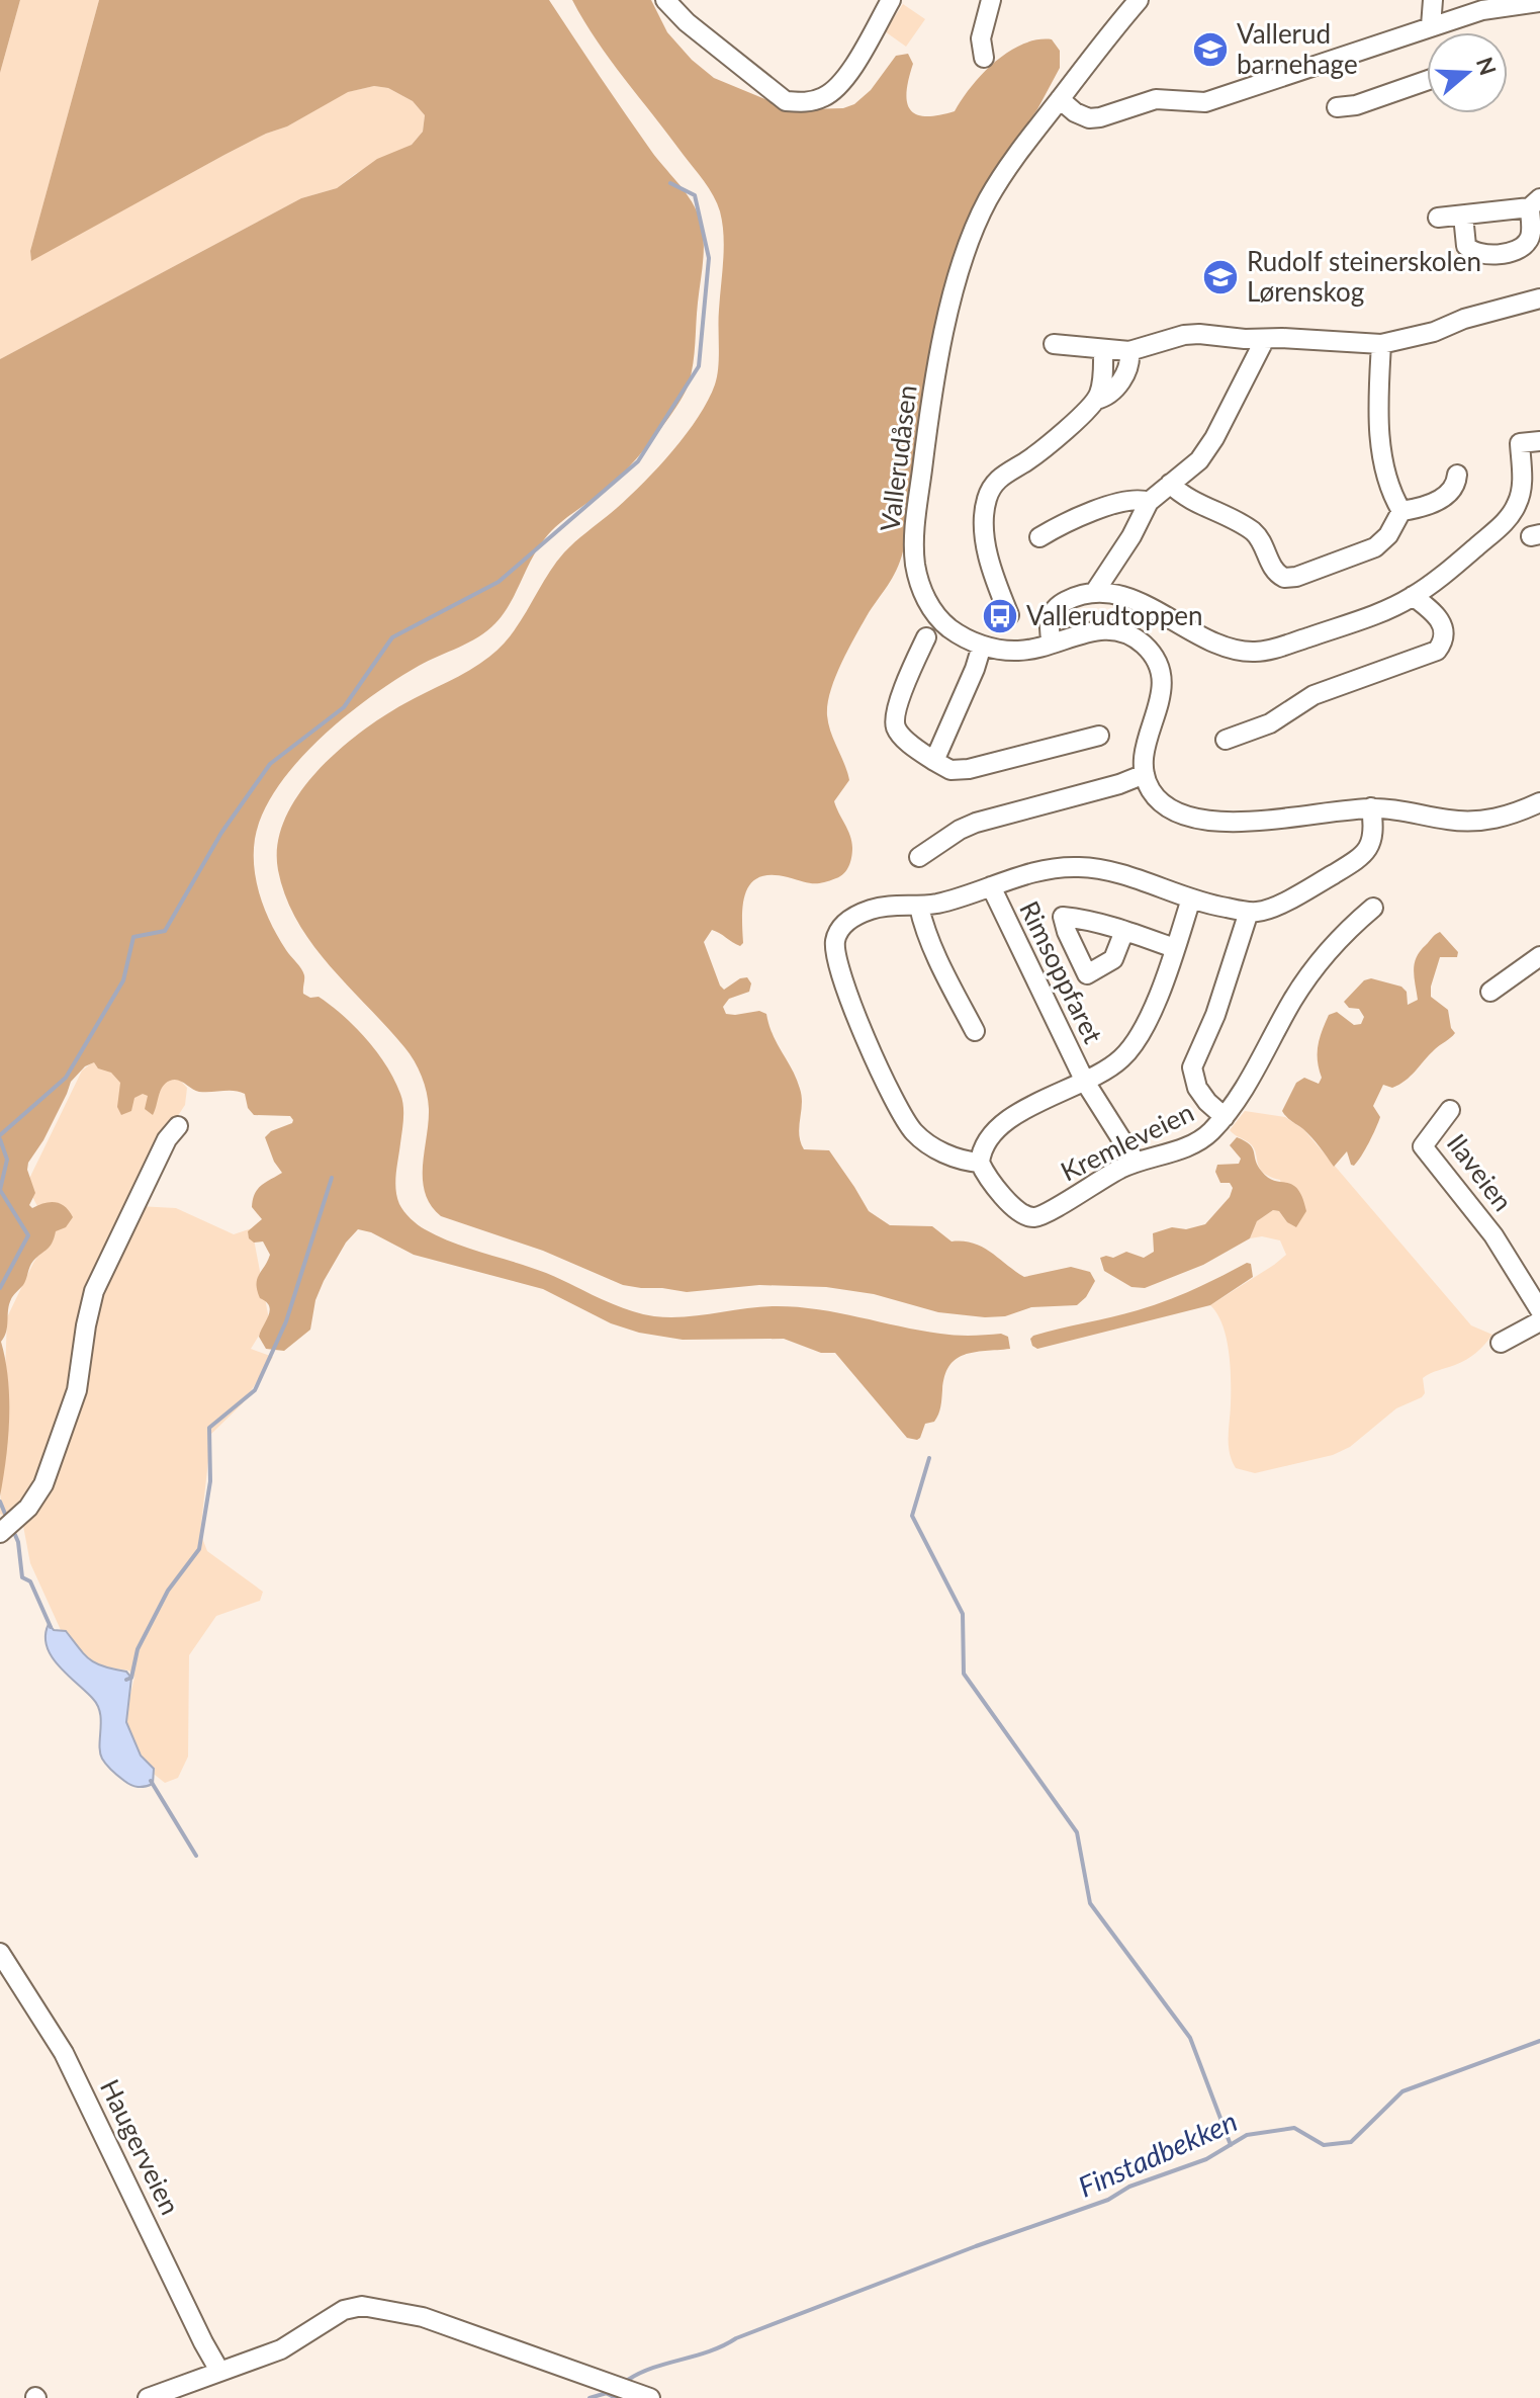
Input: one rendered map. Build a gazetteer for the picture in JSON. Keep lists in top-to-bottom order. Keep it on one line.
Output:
{"streets":{"street":["Vallerudåsen","Rimsoppfaret","Kremleveien","Ilaveien","Haugerveien"]},"crossings":[["Rimsoppfaret","Kremleveien"]],"water":["Finstadbekken"],"places":{"school or university":["Vallerud barnehage","Rudolf steinerskolen Lørenskog"],"bus stop":["Vallerudtoppen"]},"north":"right"}
